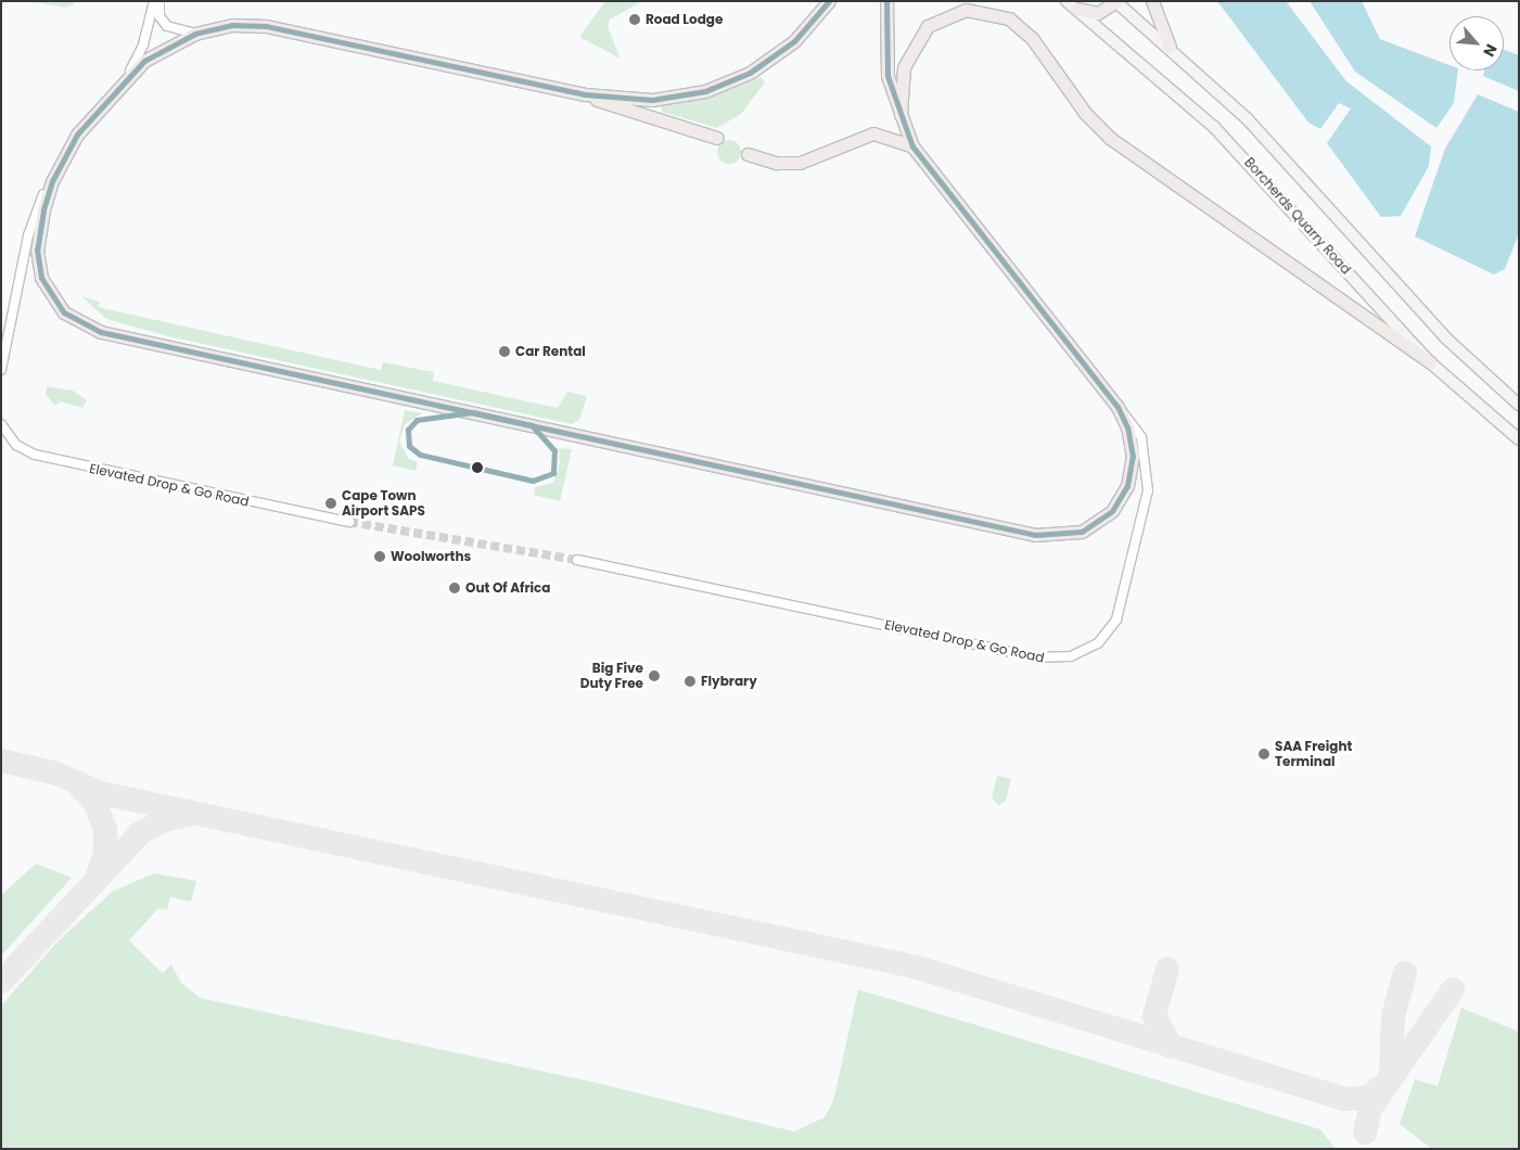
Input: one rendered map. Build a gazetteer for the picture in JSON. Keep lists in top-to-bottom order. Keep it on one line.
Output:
{"streets":{"main road":["Borcherds Quarry Road"],"street":["Elevated Drop & Go Road"]},"places":["Road Lodge","Car Rental","Cape Town Airport SAPS","Woolworths","Out Of Africa","Big Five Duty Free","Flybrary","SAA Freight Terminal"],"north":"bottom right"}
